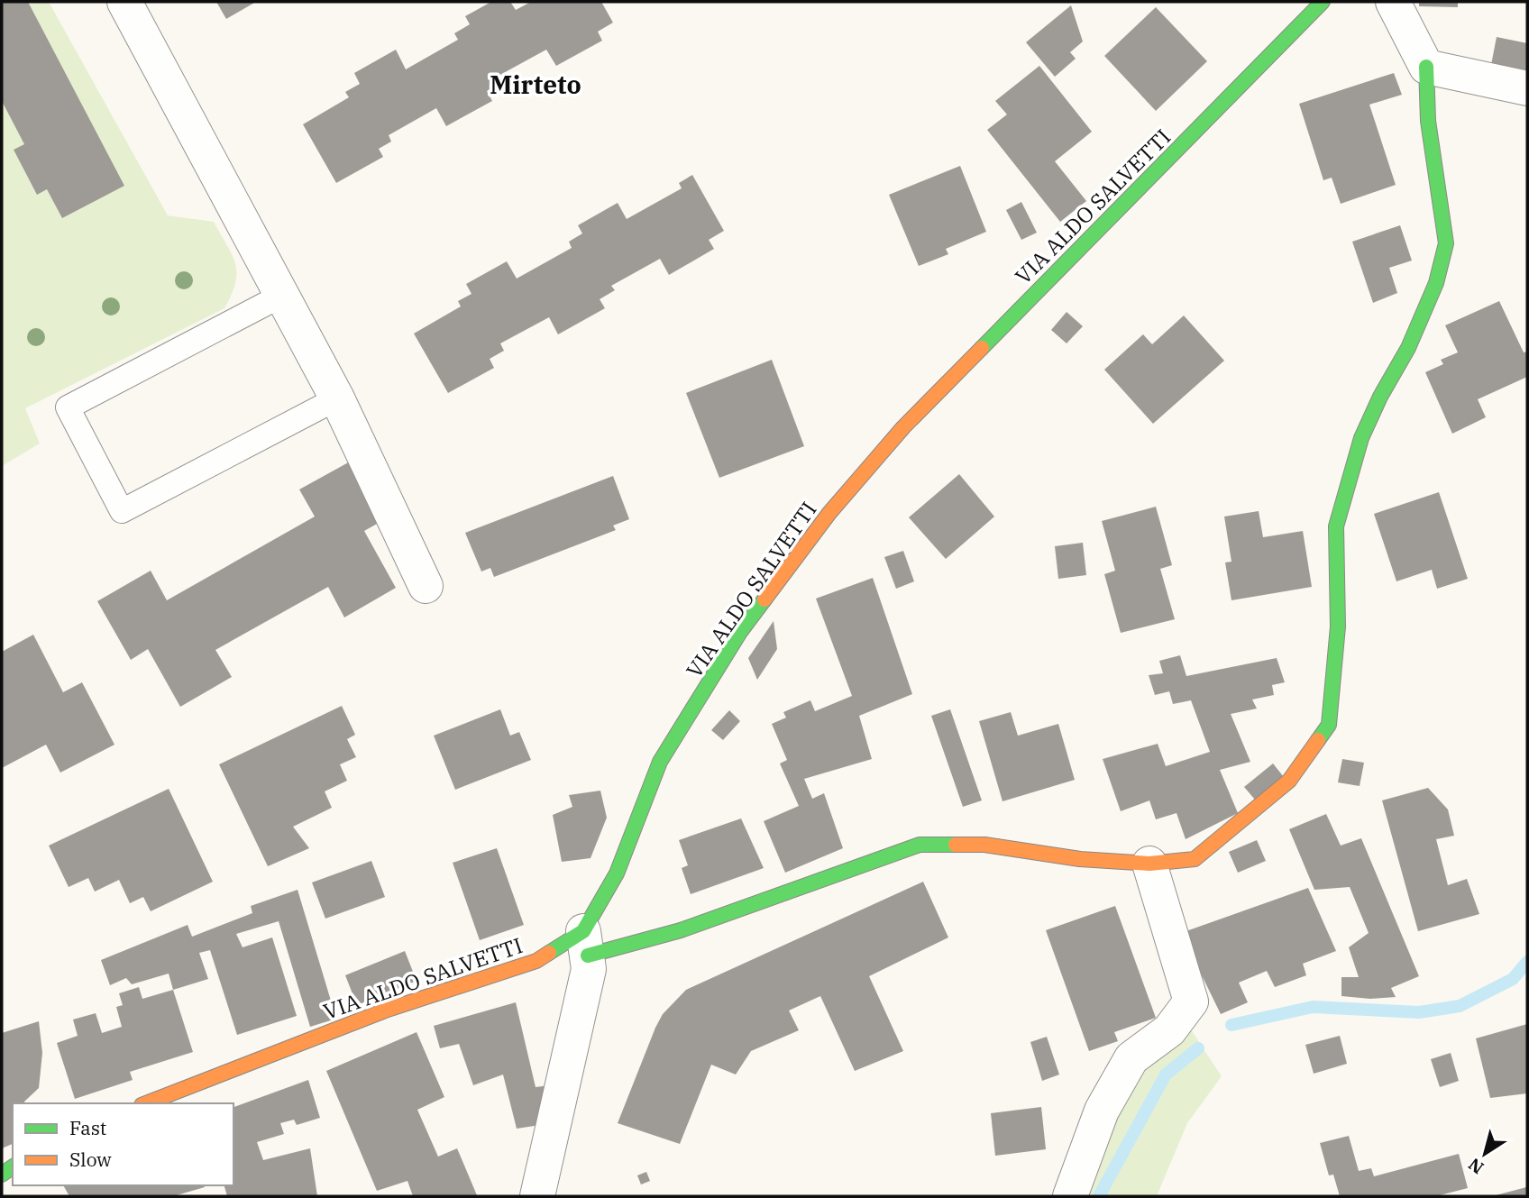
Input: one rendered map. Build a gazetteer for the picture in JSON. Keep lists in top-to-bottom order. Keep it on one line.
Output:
{"streets":{"street":["VIA ALDO SALVETTI"]},"districts":["Mirteto"],"legend":["Fast","Slow"],"north":"bottom left"}
